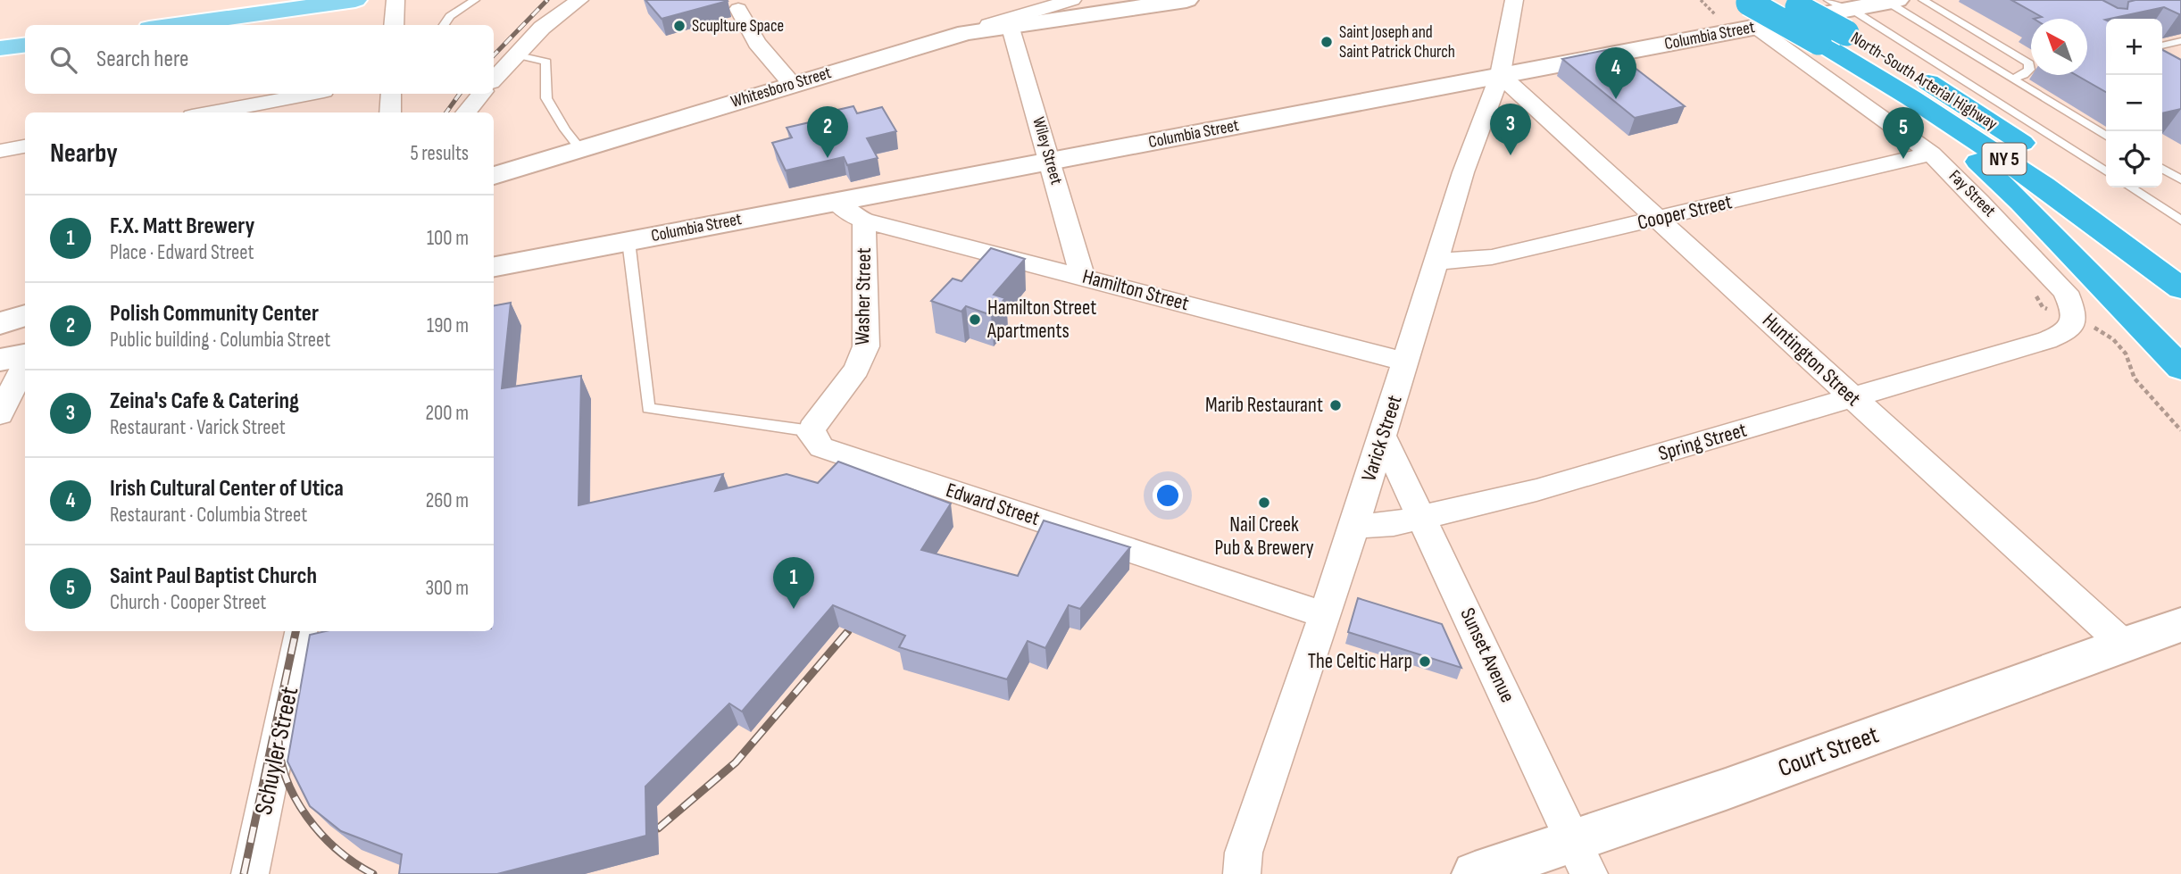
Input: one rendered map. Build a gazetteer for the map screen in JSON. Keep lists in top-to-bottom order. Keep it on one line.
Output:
{"streets":{"highway":["North-South Arterial Highway","NY 5"],"street":["Columbia Street","Whitesboro Street","Wiley Street","Fay Street","Cooper Street","Hamilton Street","Washer Street","Huntington Street","Varick Street","Spring Street","Edward Street","Sunset Avenue","Schuyler Street","Court Street"]},"crossings":[["Columbia Street","North-South Arterial Highway"],["Columbia Street","Wiley Street"],["Columbia Street","Fay Street"],["Columbia Street","Hamilton Street"],["Columbia Street","Huntington Street"],["Columbia Street","Varick Street"],["Wiley Street","Hamilton Street"],["Fay Street","Cooper Street"],["Fay Street","Spring Street"],["Cooper Street","Huntington Street"],["Cooper Street","Varick Street"],["Hamilton Street","Washer Street"],["Hamilton Street","Varick Street"],["Washer Street","Edward Street"],["Huntington Street","Varick Street"],["Huntington Street","Spring Street"],["Huntington Street","Court Street"],["Varick Street","Spring Street"],["Varick Street","Edward Street"],["Varick Street","Sunset Avenue"],["Spring Street","Sunset Avenue"],["Sunset Avenue","Court Street"]],"places":["Scuplture Space","Saint Joseph and Saint Patrick Church","Hamilton Street Apartments","Marib Restaurant","Nail Creek Pub & Brewery","The Celtic Harp"],"north":"top left","page":{"map_buttons":["+","−"],"search":"Search here","pins":["4","3","2","5","1"],"heading":["Nearby","5 results"],"list":[{"mark":"1","name":"F.X. Matt Brewery","note":"Place · Edward Street","value":"100 m"},{"mark":"2","name":"Polish Community Center","note":"Public building · Columbia Street","value":"190 m"},{"mark":"3","name":"Zeina's Cafe & Catering","note":"Restaurant · Varick Street","value":"200 m"},{"mark":"4","name":"Irish Cultural Center of Utica","note":"Restaurant · Columbia Street","value":"260 m"},{"mark":"5","name":"Saint Paul Baptist Church","note":"Church · Cooper Street","value":"300 m"}]}}
